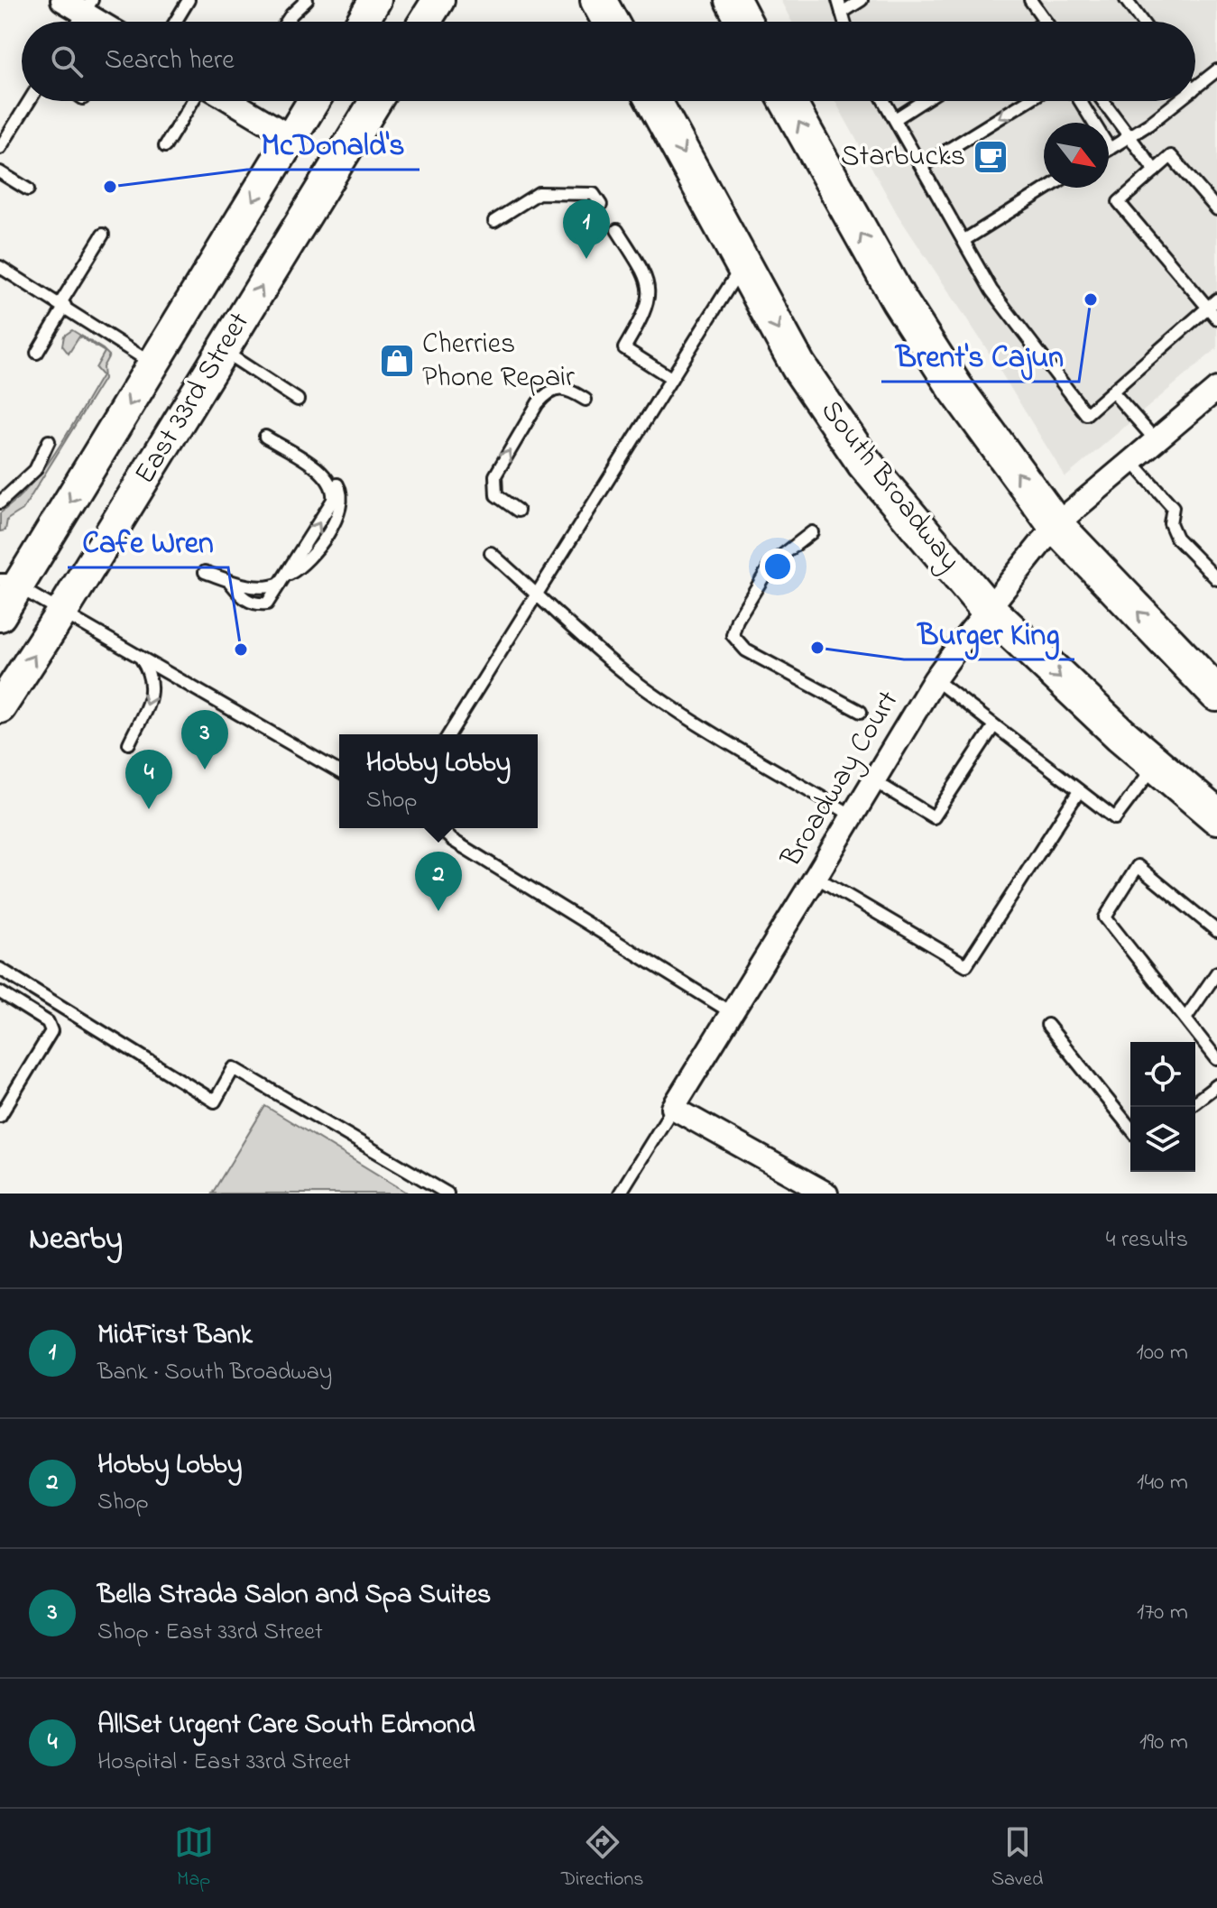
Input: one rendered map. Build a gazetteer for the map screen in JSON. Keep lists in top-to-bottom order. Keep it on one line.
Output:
{"streets":{"main road":["East 33rd Street","South Broadway"],"street":["Broadway Court"]},"crossings":[["South Broadway","Broadway Court"]],"places":{"cafe":["Starbucks"],"other":["McDonald's","Brent's Cajun","Burger King","Cafe Wren"],"shop":["Cherries Phone Repair"]},"north":"bottom right","page":{"search":"Search here","pins":["1","3","4","2"],"popup":["Hobby Lobby","Shop"],"heading":["Nearby","4 results"],"list":[{"mark":"1","name":"MidFirst Bank","note":"Bank · South Broadway","value":"100 m"},{"mark":"2","name":"Hobby Lobby","note":"Shop","value":"140 m"},{"mark":"3","name":"Bella Strada Salon and Spa Suites","note":"Shop · East 33rd Street","value":"170 m"},{"mark":"4","name":"AllSet Urgent Care South Edmond","note":"Hospital · East 33rd Street","value":"190 m"}],"nav":["Map","Directions","Saved"]}}
